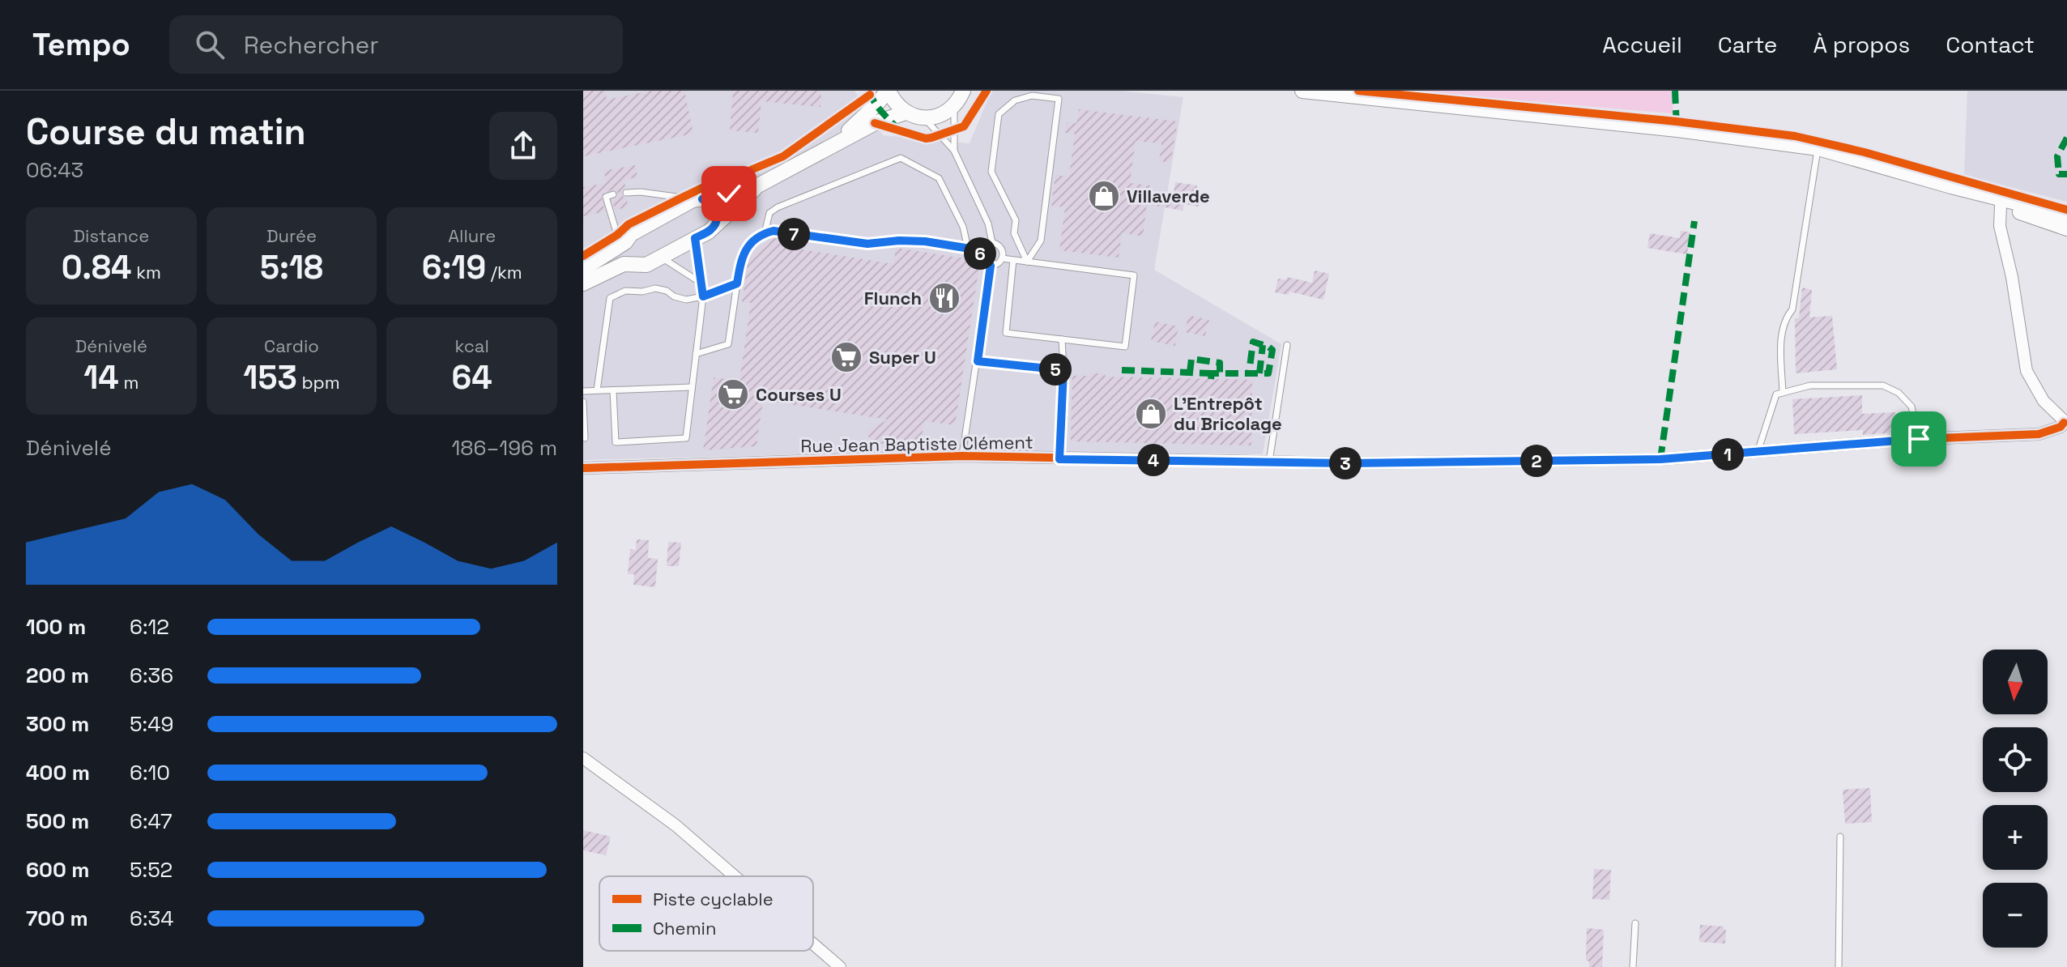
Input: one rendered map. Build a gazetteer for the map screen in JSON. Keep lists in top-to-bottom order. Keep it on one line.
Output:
{"streets":{"street":["Rue Jean Baptiste Clément"]},"places":{"shop":["Villaverde","L'Entrepôt du Bricolage"],"restaurant":["Flunch"],"supermarket":["Super U","Courses U"]},"legend":["Piste cyclable","Chemin"],"north":"bottom","page":{"header":"Tempo","search":"Rechercher","nav":["Accueil","Carte","À propos","Contact"],"heading":["Course du matin","06:43"],"stats":[["Distance","0.84 km"],["Durée","5:18"],["Allure","6:19 /km"],["Dénivelé","14 m"],["Cardio","153 bpm"],["kcal","64"]],"pins":["7","6","5","1","4","2","3"],"chart":["Dénivelé","186–196 m"],"list":[{"name":"100 m","note":"6:12"},{"name":"200 m","note":"6:36"},{"name":"300 m","note":"5:49"},{"name":"400 m","note":"6:10"},{"name":"500 m","note":"6:47"},{"name":"600 m","note":"5:52"},{"name":"700 m","note":"6:34"}],"map_buttons":["+","−"]}}
